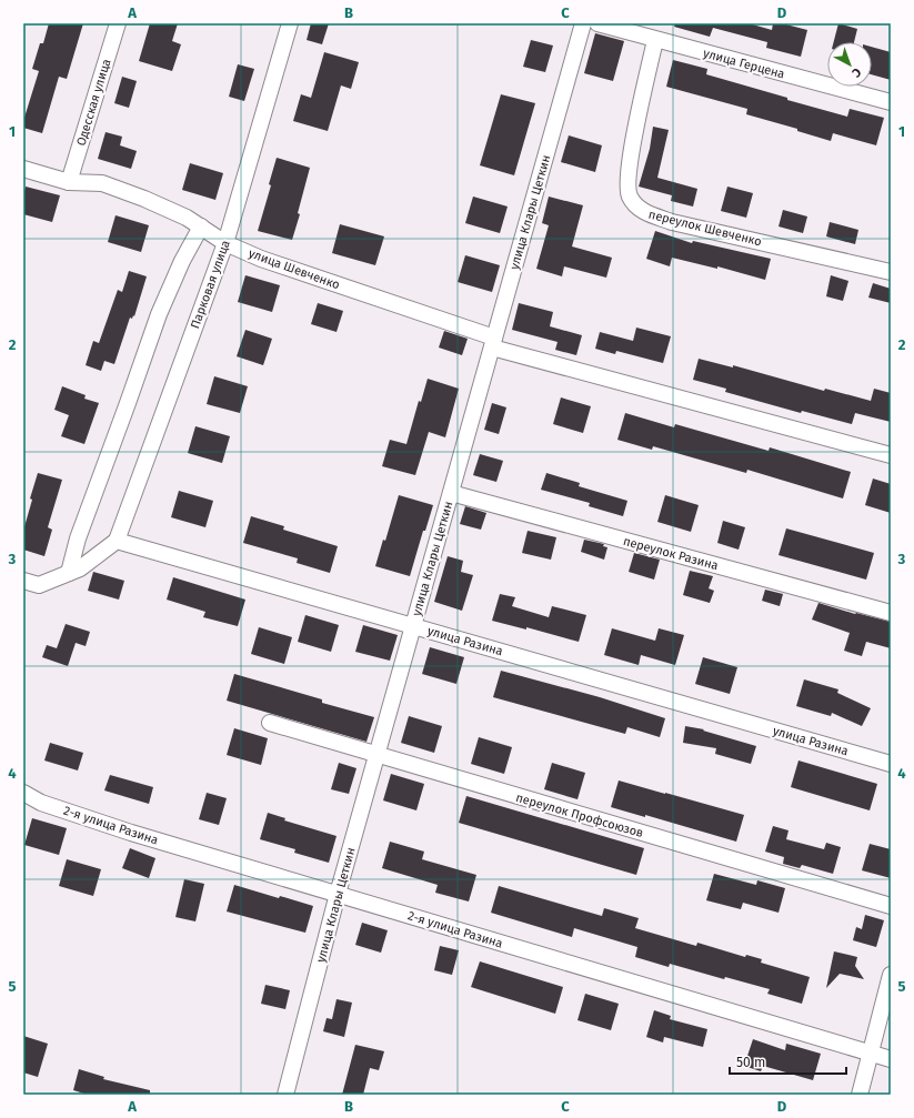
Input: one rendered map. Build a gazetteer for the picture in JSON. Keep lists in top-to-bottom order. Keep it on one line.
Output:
{"streets":{"street":["улица Герцена","Одесская улица","улица Клары Цеткин","переулок Шевченко","улица Шевченко","Парковая улица","переулок Разина","улица Разина","переулок Профсоюзов","2-я улица Разина"]},"crossings":[["улица Герцена","переулок Шевченко"],["Одесская улица","улица Шевченко"],["улица Клары Цеткин","улица Шевченко"],["улица Клары Цеткин","переулок Разина"],["улица Клары Цеткин","улица Разина"],["улица Клары Цеткин","переулок Профсоюзов"],["улица Клары Цеткин","2-я улица Разина"],["улица Шевченко","Парковая улица"],["Парковая улица","улица Разина"]],"scale_bar":"50 m","north":"bottom right","grid":{"columns":["A","B","C","D"],"rows":["1","2","3","4","5"]}}
